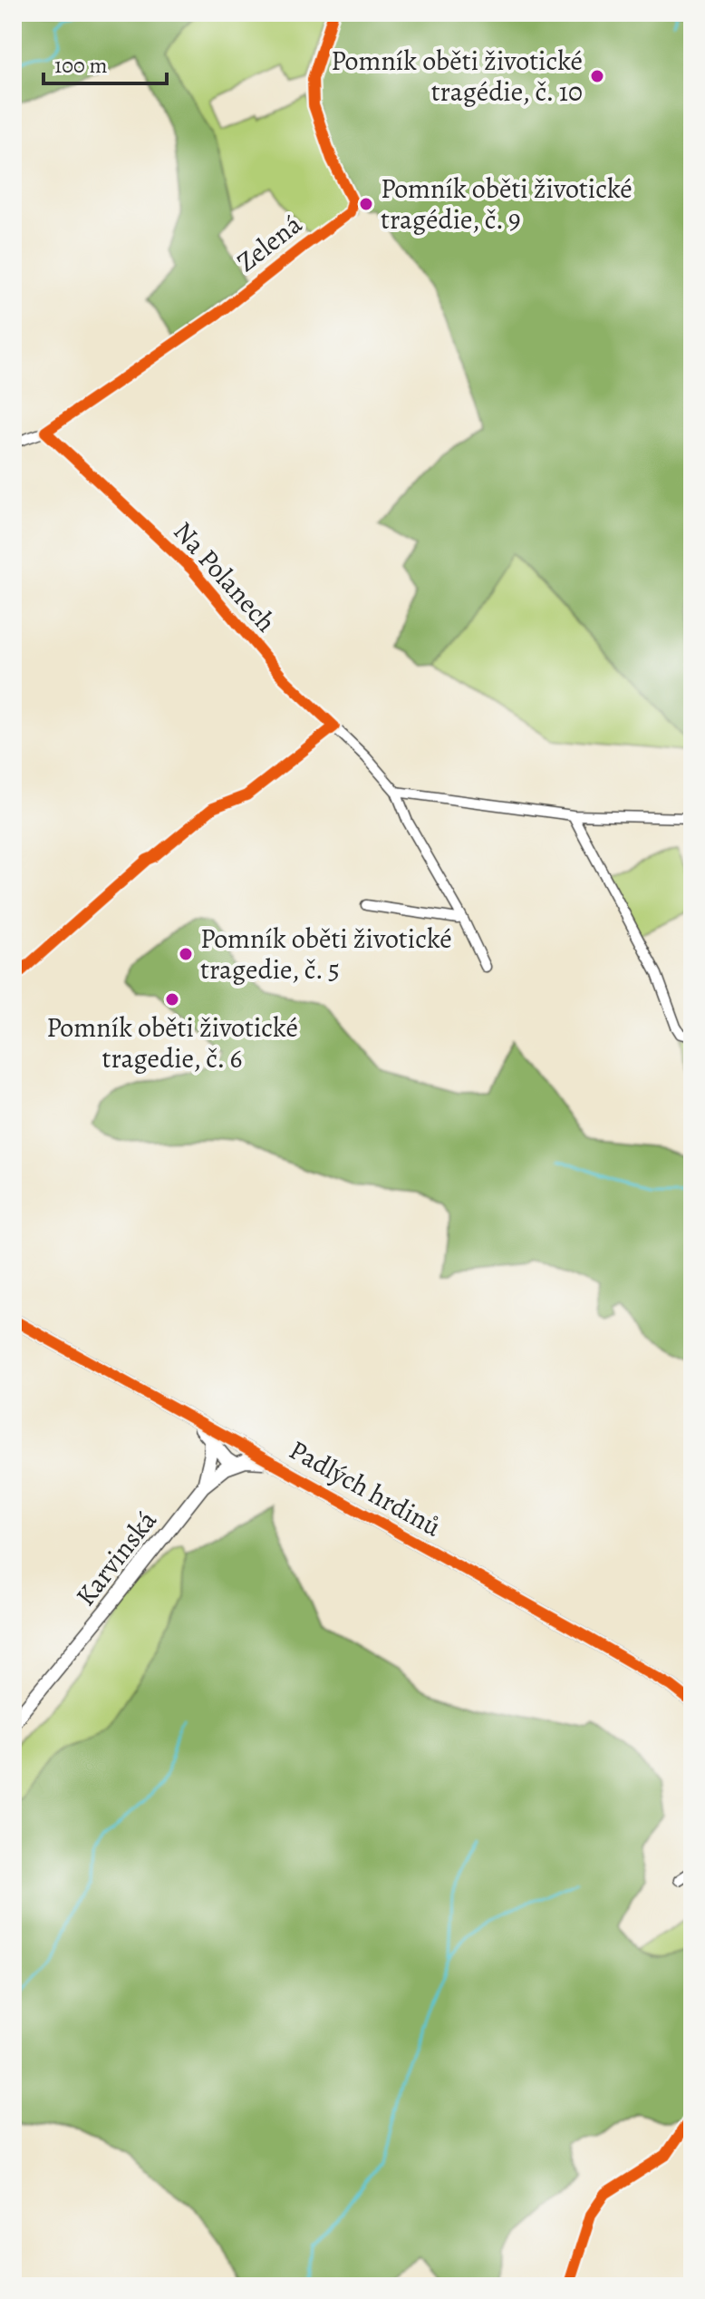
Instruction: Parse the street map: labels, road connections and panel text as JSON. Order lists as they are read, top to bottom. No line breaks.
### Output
{"streets":{"main road":["Padlých hrdinů","Karvinská"],"street":["Zelená","Na Polanech"]},"crossings":[["Zelená","Na Polanech"],["Padlých hrdinů","Karvinská"]],"places":["Pomník oběti životické tragédie, č. 10","Pomník oběti životické tragédie, č. 9","Pomník oběti životické tragedie, č. 5","Pomník oběti životické tragedie, č. 6"],"scale_bar":"100 m"}
